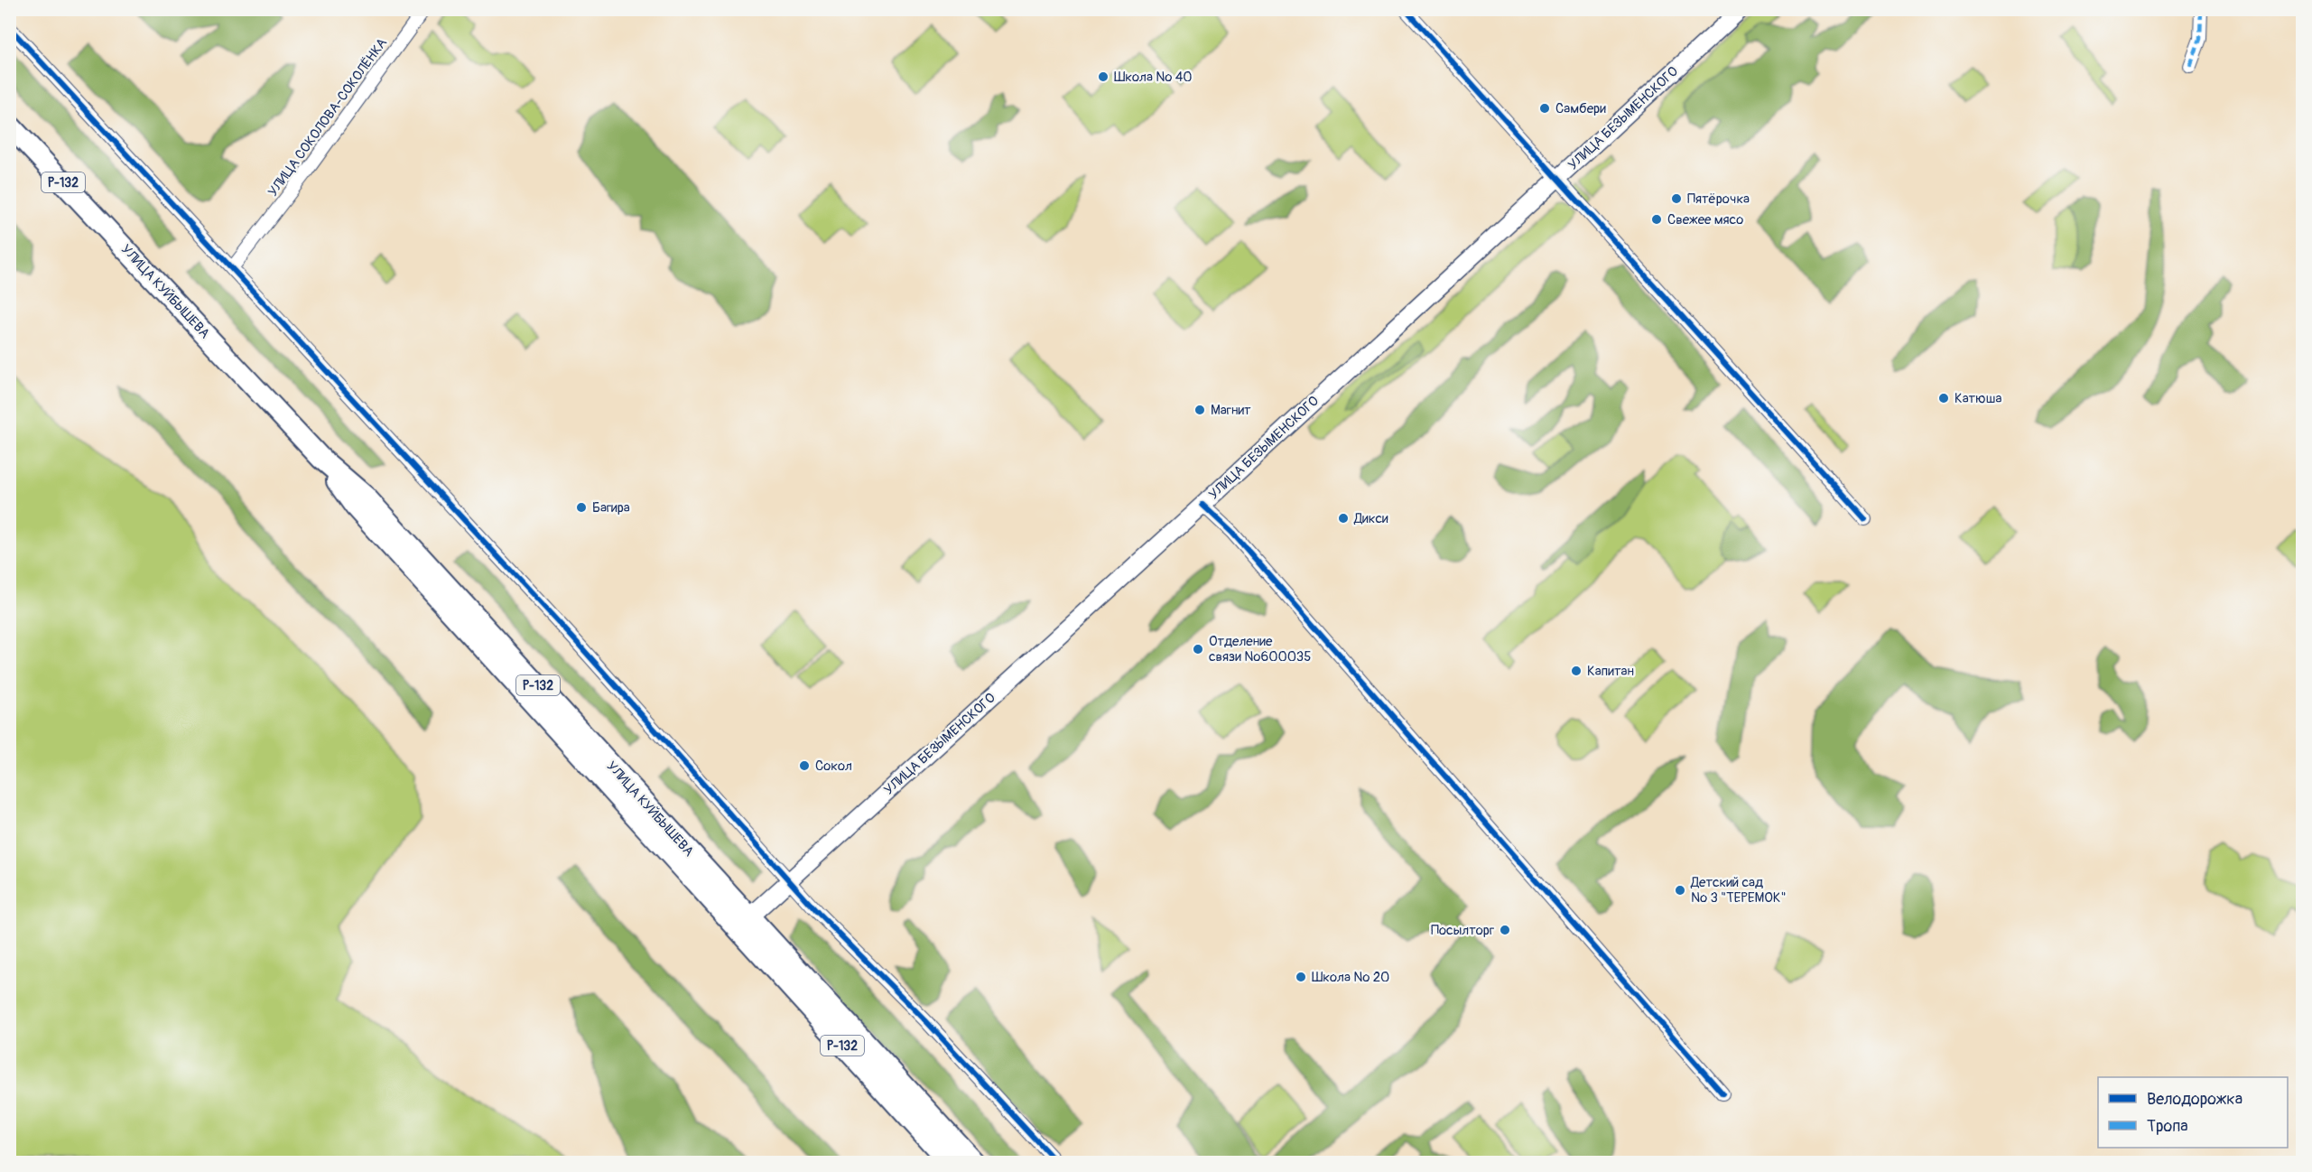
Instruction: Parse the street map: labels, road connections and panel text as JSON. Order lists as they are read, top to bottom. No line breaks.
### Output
{"streets":{"highway":["Р-132","УЛИЦА КУЙБЫШЕВА"],"main road":["УЛИЦА БЕЗЫМЕНСКОГО"],"street":["УЛИЦА СОКОЛОВА-СОКОЛЁНКА"]},"crossings":[["УЛИЦА БЕЗЫМЕНСКОГО","УЛИЦА КУЙБЫШЕВА"]],"places":["Школа № 40","Самбери","Пятёрочка","Свежее мясо","Катюша","Магнит","Багира","Дикси","Отделение связи №600035","Капитан","Сокол","Детский сад № 3 \"ТЕРЕМОК\"","Посылторг","Школа № 20"],"legend":["Велодорожка","Тропа"]}
